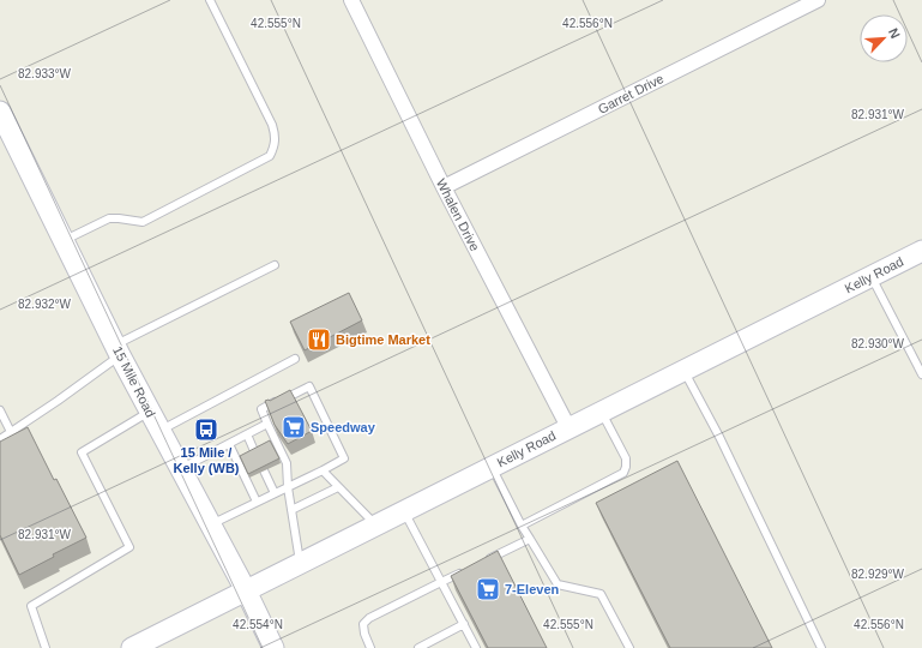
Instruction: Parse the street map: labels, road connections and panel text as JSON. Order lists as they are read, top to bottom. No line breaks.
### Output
{"streets":{"street":["Garret Drive","Whalen Drive","Kelly Road","15 Mile Road"]},"crossings":[["Garret Drive","Whalen Drive"],["Whalen Drive","Kelly Road"],["Kelly Road","15 Mile Road"]],"places":{"restaurant":["Bigtime Market"],"supermarket":["Speedway","7-Eleven"],"bus stop":["15 Mile / Kelly (WB)"]},"north":"top right","coordinates":["42.555°N","42.556°N","82.933°W","82.931°W","82.932°W","82.930°W","82.929°W","42.554°N"]}
